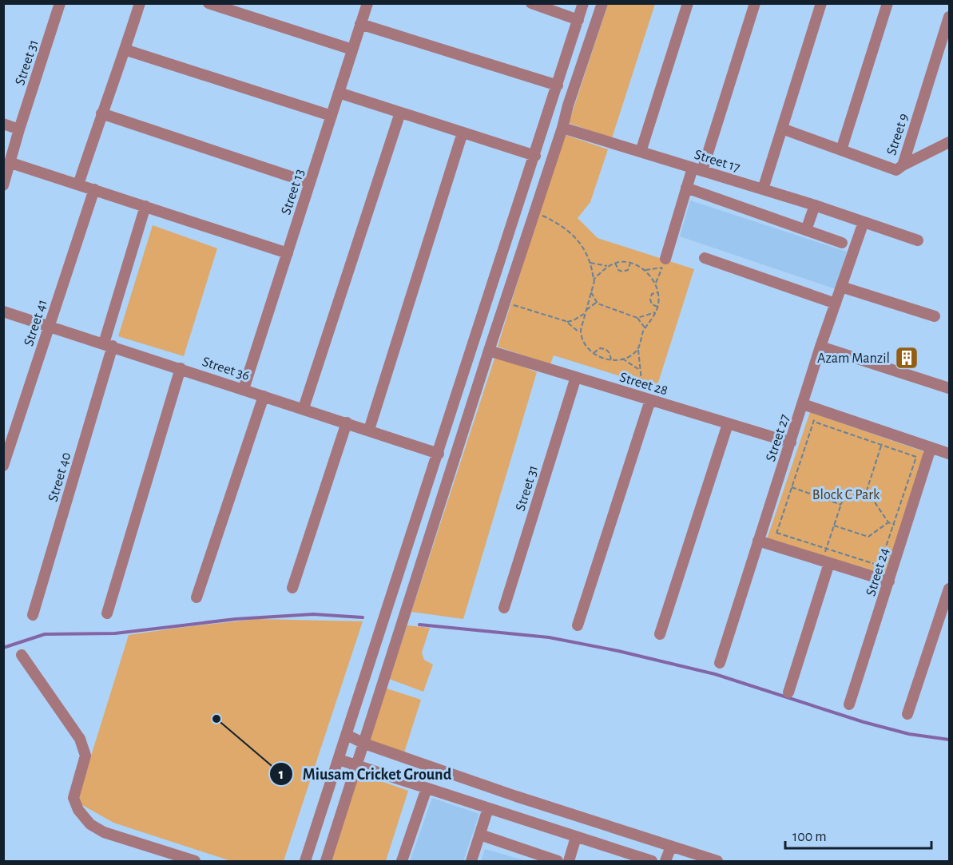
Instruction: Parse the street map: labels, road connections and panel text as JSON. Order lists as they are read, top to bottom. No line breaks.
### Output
{"streets":{"street":["Street 31","Street 9","Street 17","Street 13","Street 41","Street 36","Street 28","Street 27","Street 40","Street 24"]},"crossings":[["Street 31","Street 28"],["Street 17","Street 27"],["Street 13","Street 36"],["Street 41","Street 36"],["Street 36","Street 40"],["Street 28","Street 27"]],"parks":["Block C Park"],"places":{"building":["Azam Manzil"],"other":["Miusam Cricket Ground"]},"scale_bar":"100 m"}
